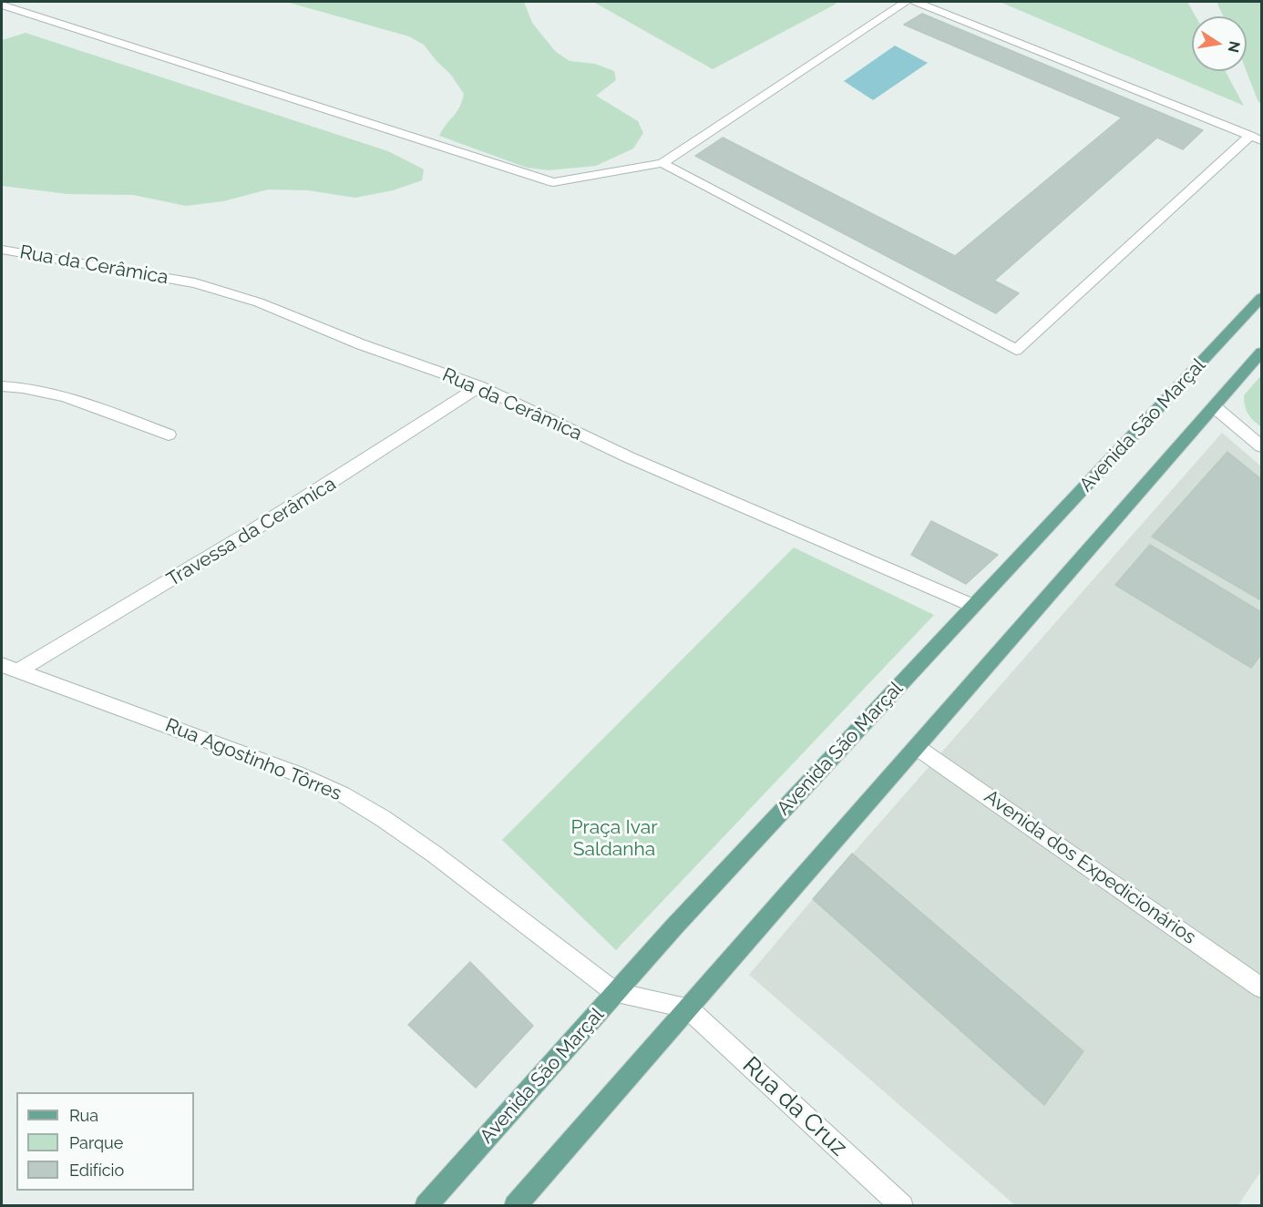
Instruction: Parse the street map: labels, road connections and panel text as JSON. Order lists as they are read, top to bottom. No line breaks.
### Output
{"streets":{"main road":["Avenida São Marçal"],"street":["Rua da Cerâmica","Travessa da Cerâmica","Rua Agostinho Tôrres","Avenida dos Expedicionários","Rua da Cruz"]},"crossings":[["Rua da Cerâmica","Avenida São Marçal"],["Rua da Cerâmica","Travessa da Cerâmica"],["Avenida São Marçal","Rua Agostinho Tôrres"],["Avenida São Marçal","Avenida dos Expedicionários"],["Avenida São Marçal","Rua da Cruz"],["Travessa da Cerâmica","Rua Agostinho Tôrres"]],"parks":["Praça Ivar Saldanha"],"legend":["Rua","Parque","Edifício"],"north":"right"}
